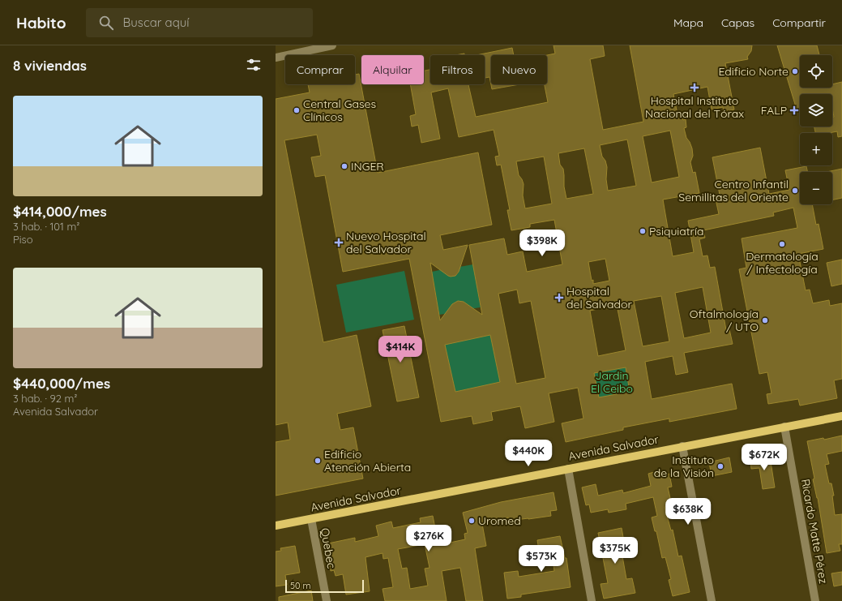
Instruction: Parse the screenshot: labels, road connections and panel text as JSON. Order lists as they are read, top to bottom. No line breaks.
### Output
{"streets":{"main road":["Avenida Salvador"],"street":["Ricardo Matte Pérez","Quebec"]},"crossings":[["Avenida Salvador","Ricardo Matte Pérez"],["Avenida Salvador","Quebec"]],"parks":["Jardin El Ceibo"],"places":{"other":["Edificio Norte","Central Gases Clínicos","INGER","Centro Infantil Semillitas del Oriente","Psiquiatría","Dermatología / Infectología","Oftalmología / UTO","Edificio Atención Abierta","Instituto de la Visión","Uromed"],"health":["Hospital Instituto Nacional del Tórax","FALP","Nuevo Hospital del Salvador","Hospital del Salvador"]},"scale_bar":"50 m","page":{"header":"Habito","search":"Buscar aquí","nav":["Mapa","Capas","Compartir"],"heading":"8 viviendas","map_buttons":["+","−"],"chip":["Comprar","Alquilar","Filtros","Nuevo"],"list":[{"name":"$414,000/mes","note":"3 hab. · 101 m² · Piso"},{"name":"$440,000/mes","note":"3 hab. · 92 m² · Avenida Salvador"}],"price":["$398K","$414K","$440K","$672K","$638K","$276K","$375K","$573K"],"scale":"50 m"}}
